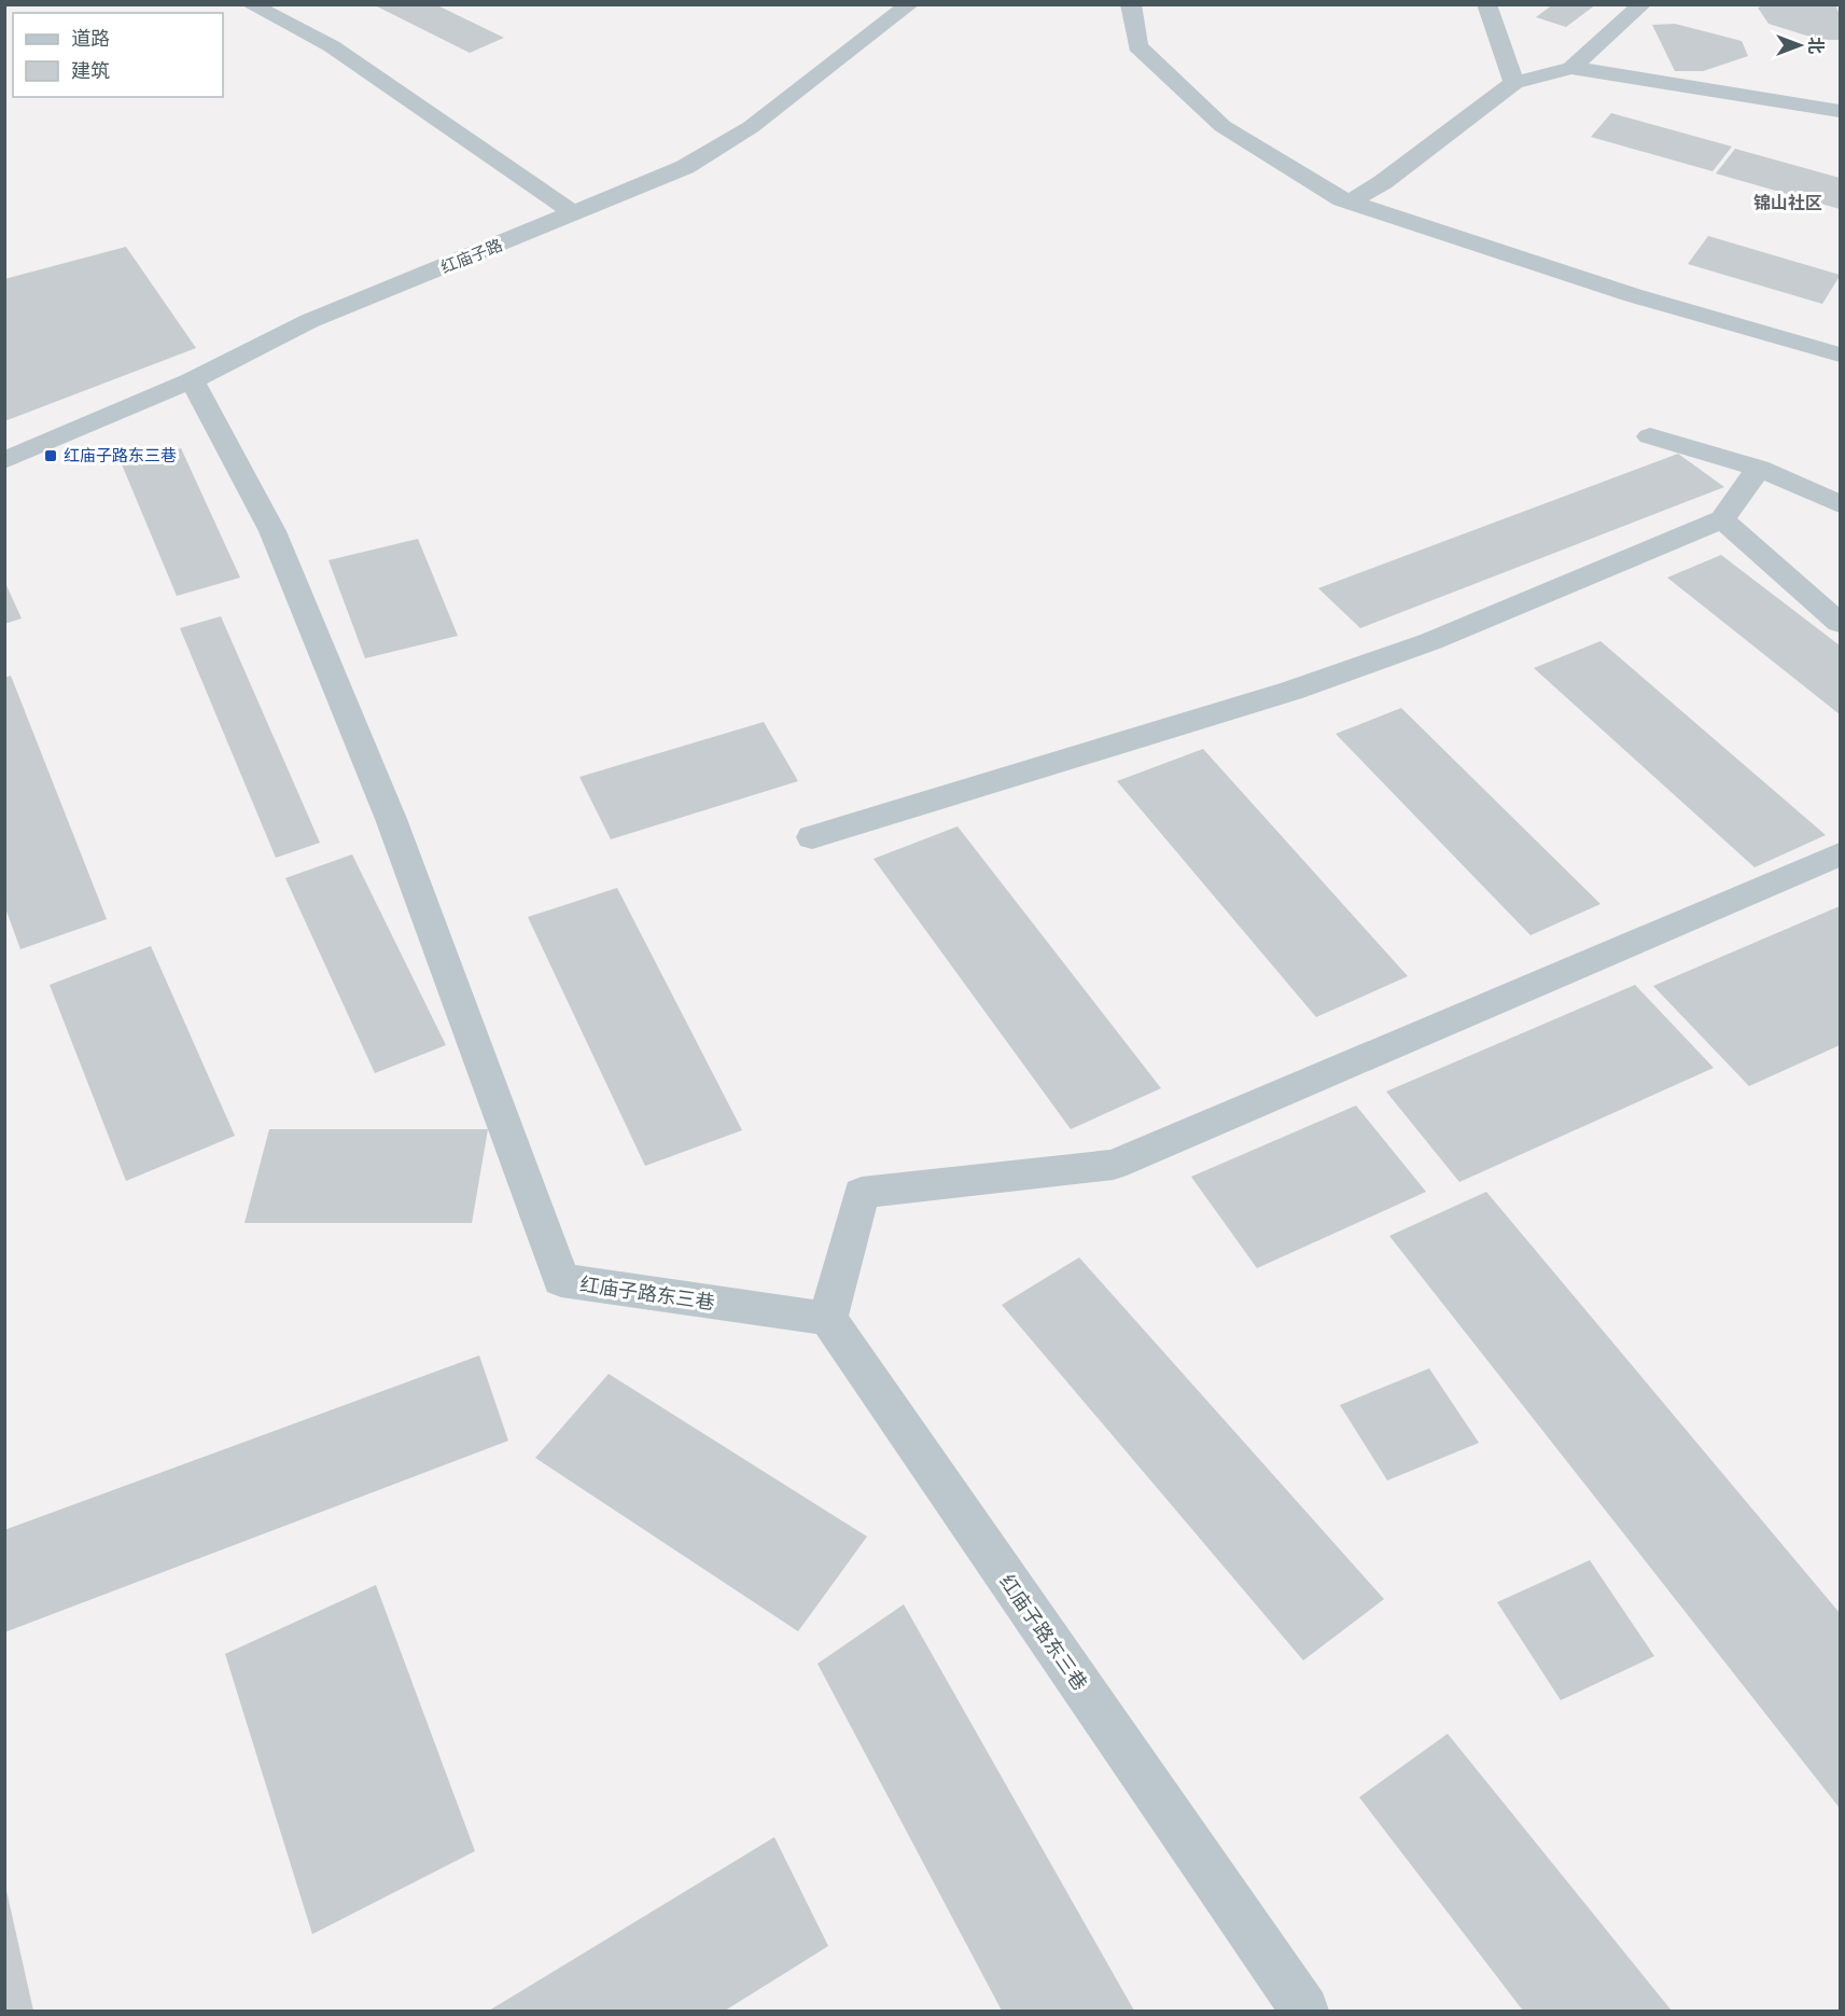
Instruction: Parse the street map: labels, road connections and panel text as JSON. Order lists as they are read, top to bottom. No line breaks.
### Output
{"streets":{"street":["红庙子路","红庙子路东三巷"]},"crossings":[["红庙子路","红庙子路东三巷"]],"districts":["锦山社区"],"places":{"transit":["红庙子路东三巷"]},"legend":["道路","建筑"],"north":"right"}
